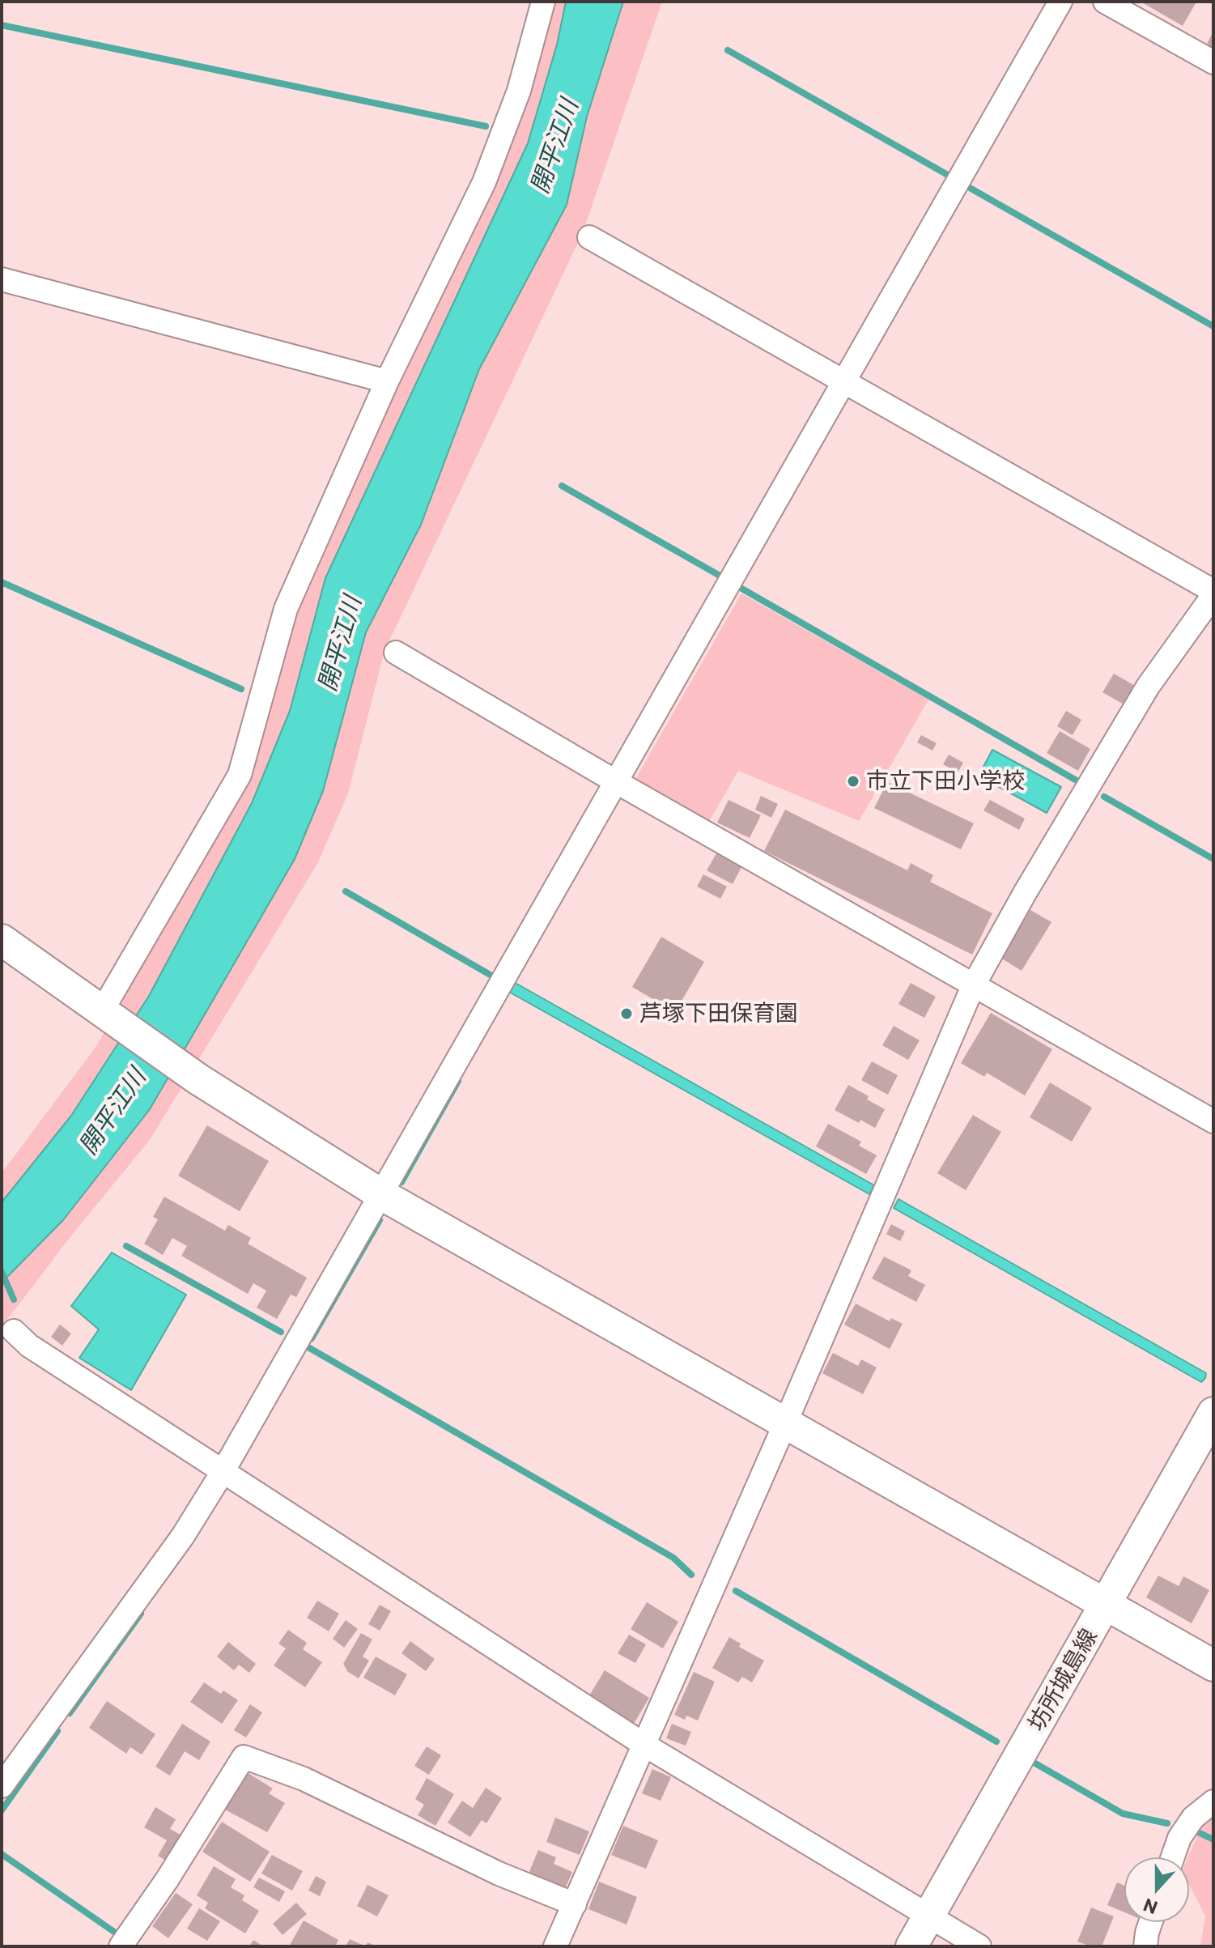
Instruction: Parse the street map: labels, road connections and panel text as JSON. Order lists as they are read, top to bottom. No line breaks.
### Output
{"streets":{"street":["坊所城島線"]},"water":["開平江川"],"places":["市立下田小学校","芦塚下田保育園"],"north":"bottom"}
